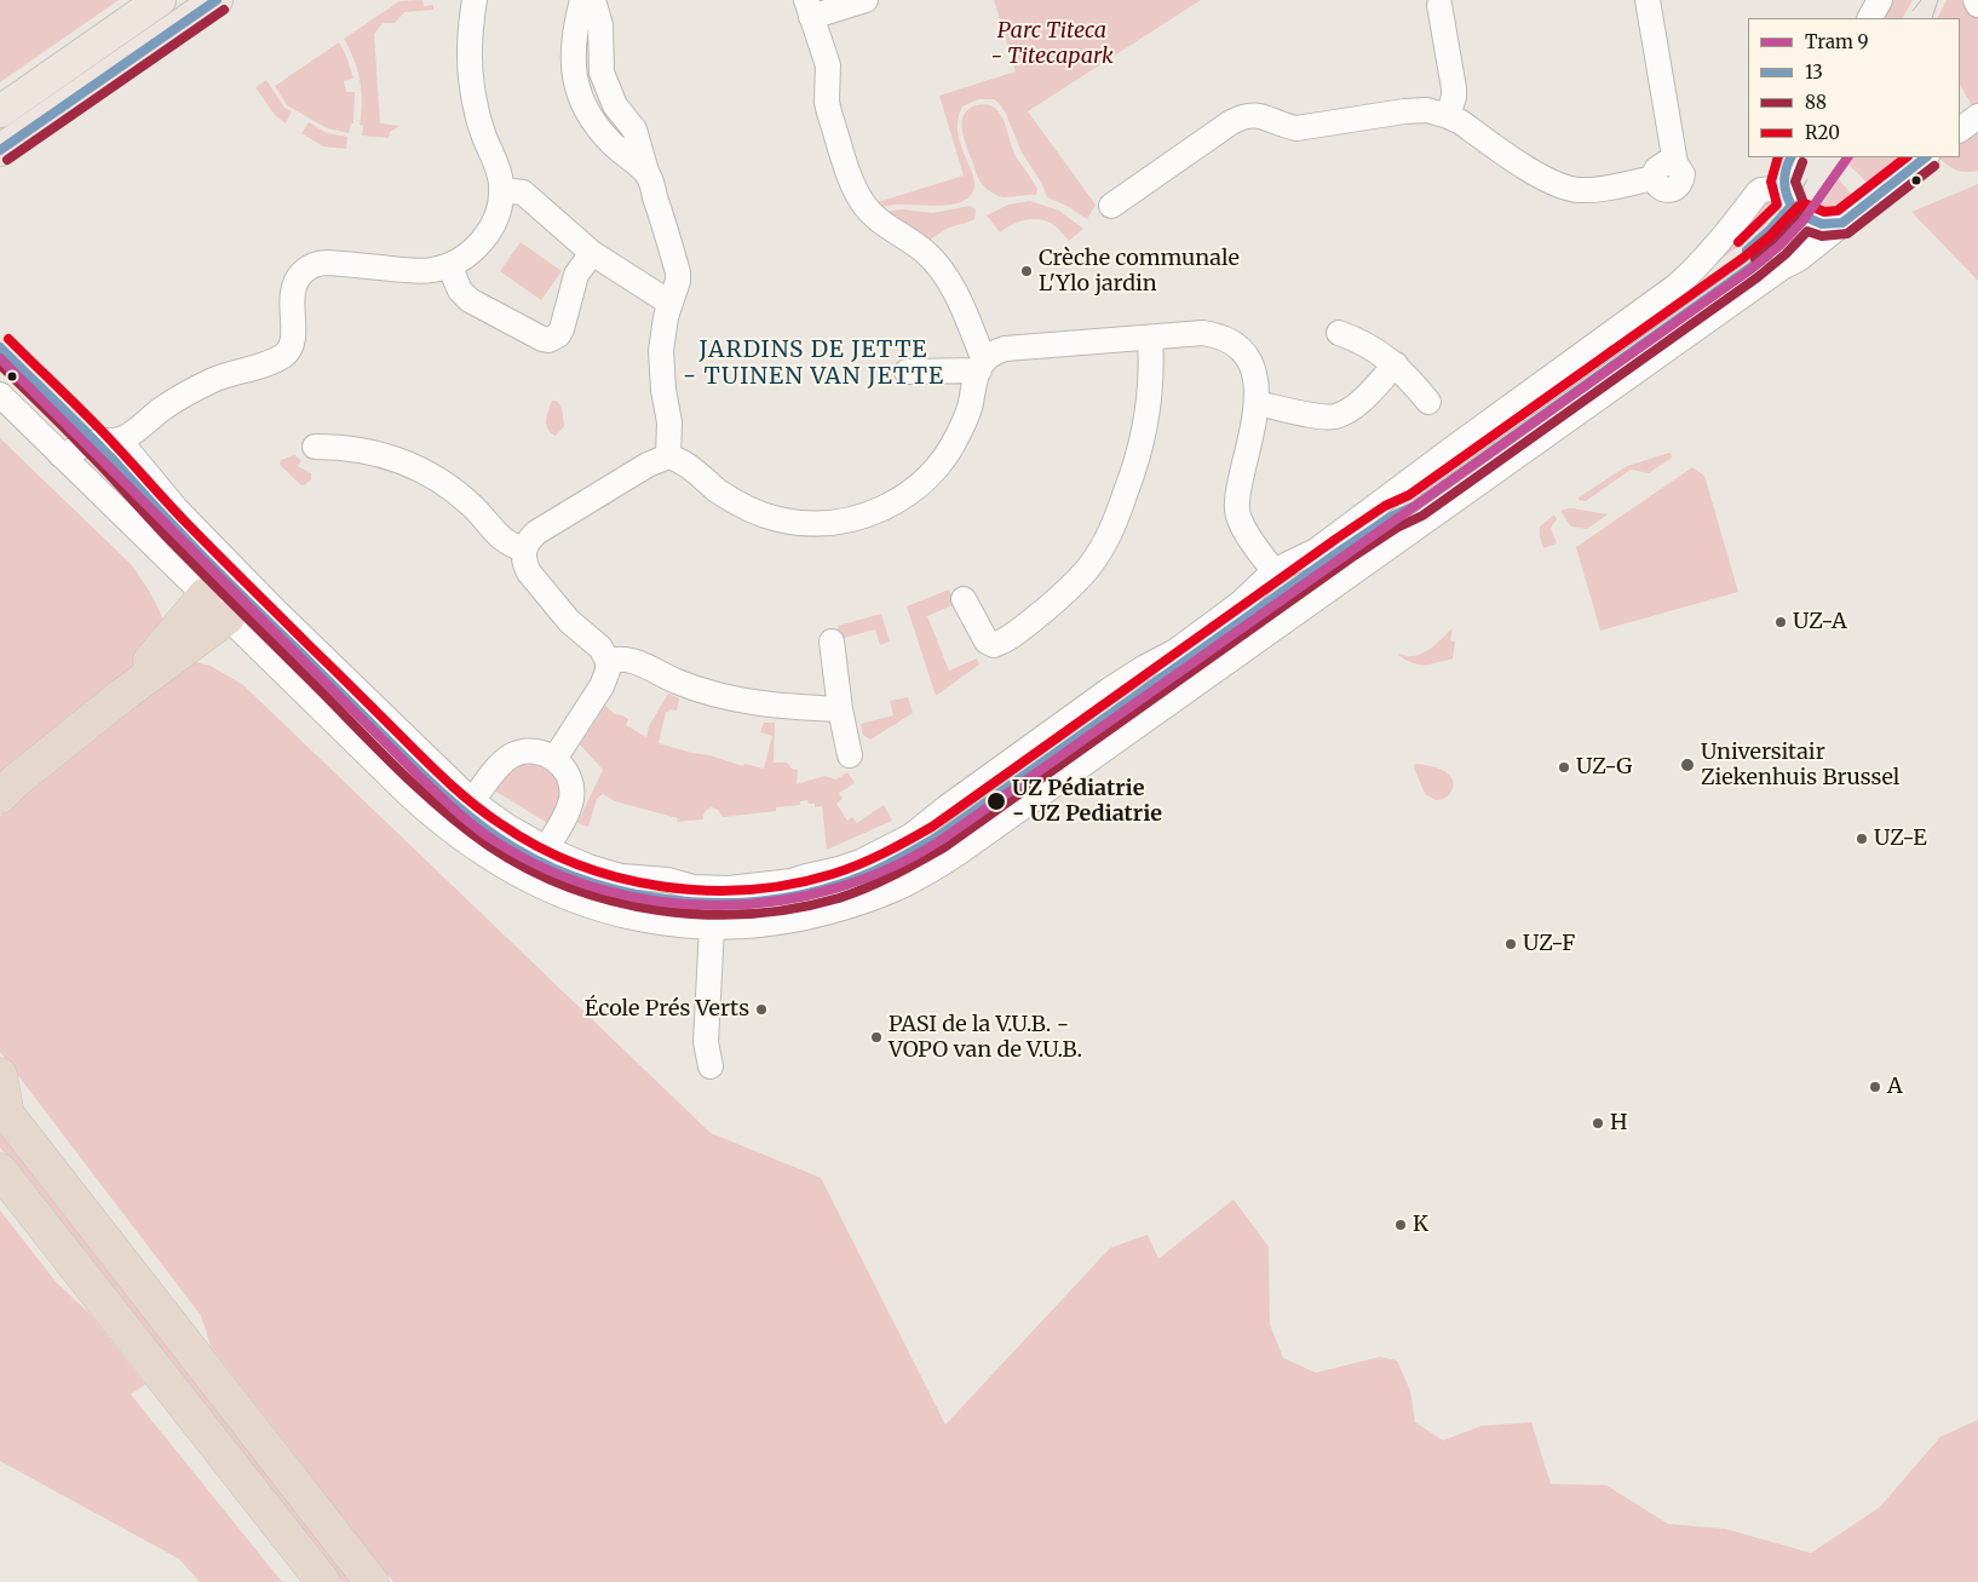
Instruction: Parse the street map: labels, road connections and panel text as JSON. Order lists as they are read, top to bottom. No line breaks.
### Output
{"districts":["JARDINS DE JETTE - TUINEN VAN JETTE"],"parks":["Parc Titeca - Titecapark"],"places":["Crèche communale L'Ylo jardin","UZ-A","Universitair Ziekenhuis Brussel","UZ-G","UZ Pédiatrie - UZ Pediatrie","UZ-E","UZ-F","École Prés Verts","PASI de la V.U.B. - VOPO van de V.U.B.","A","H","K"],"lines":["transit line 13","transit line 88","tram line 9","transit line R20"],"legend":["Tram 9","13","88","R20"]}
